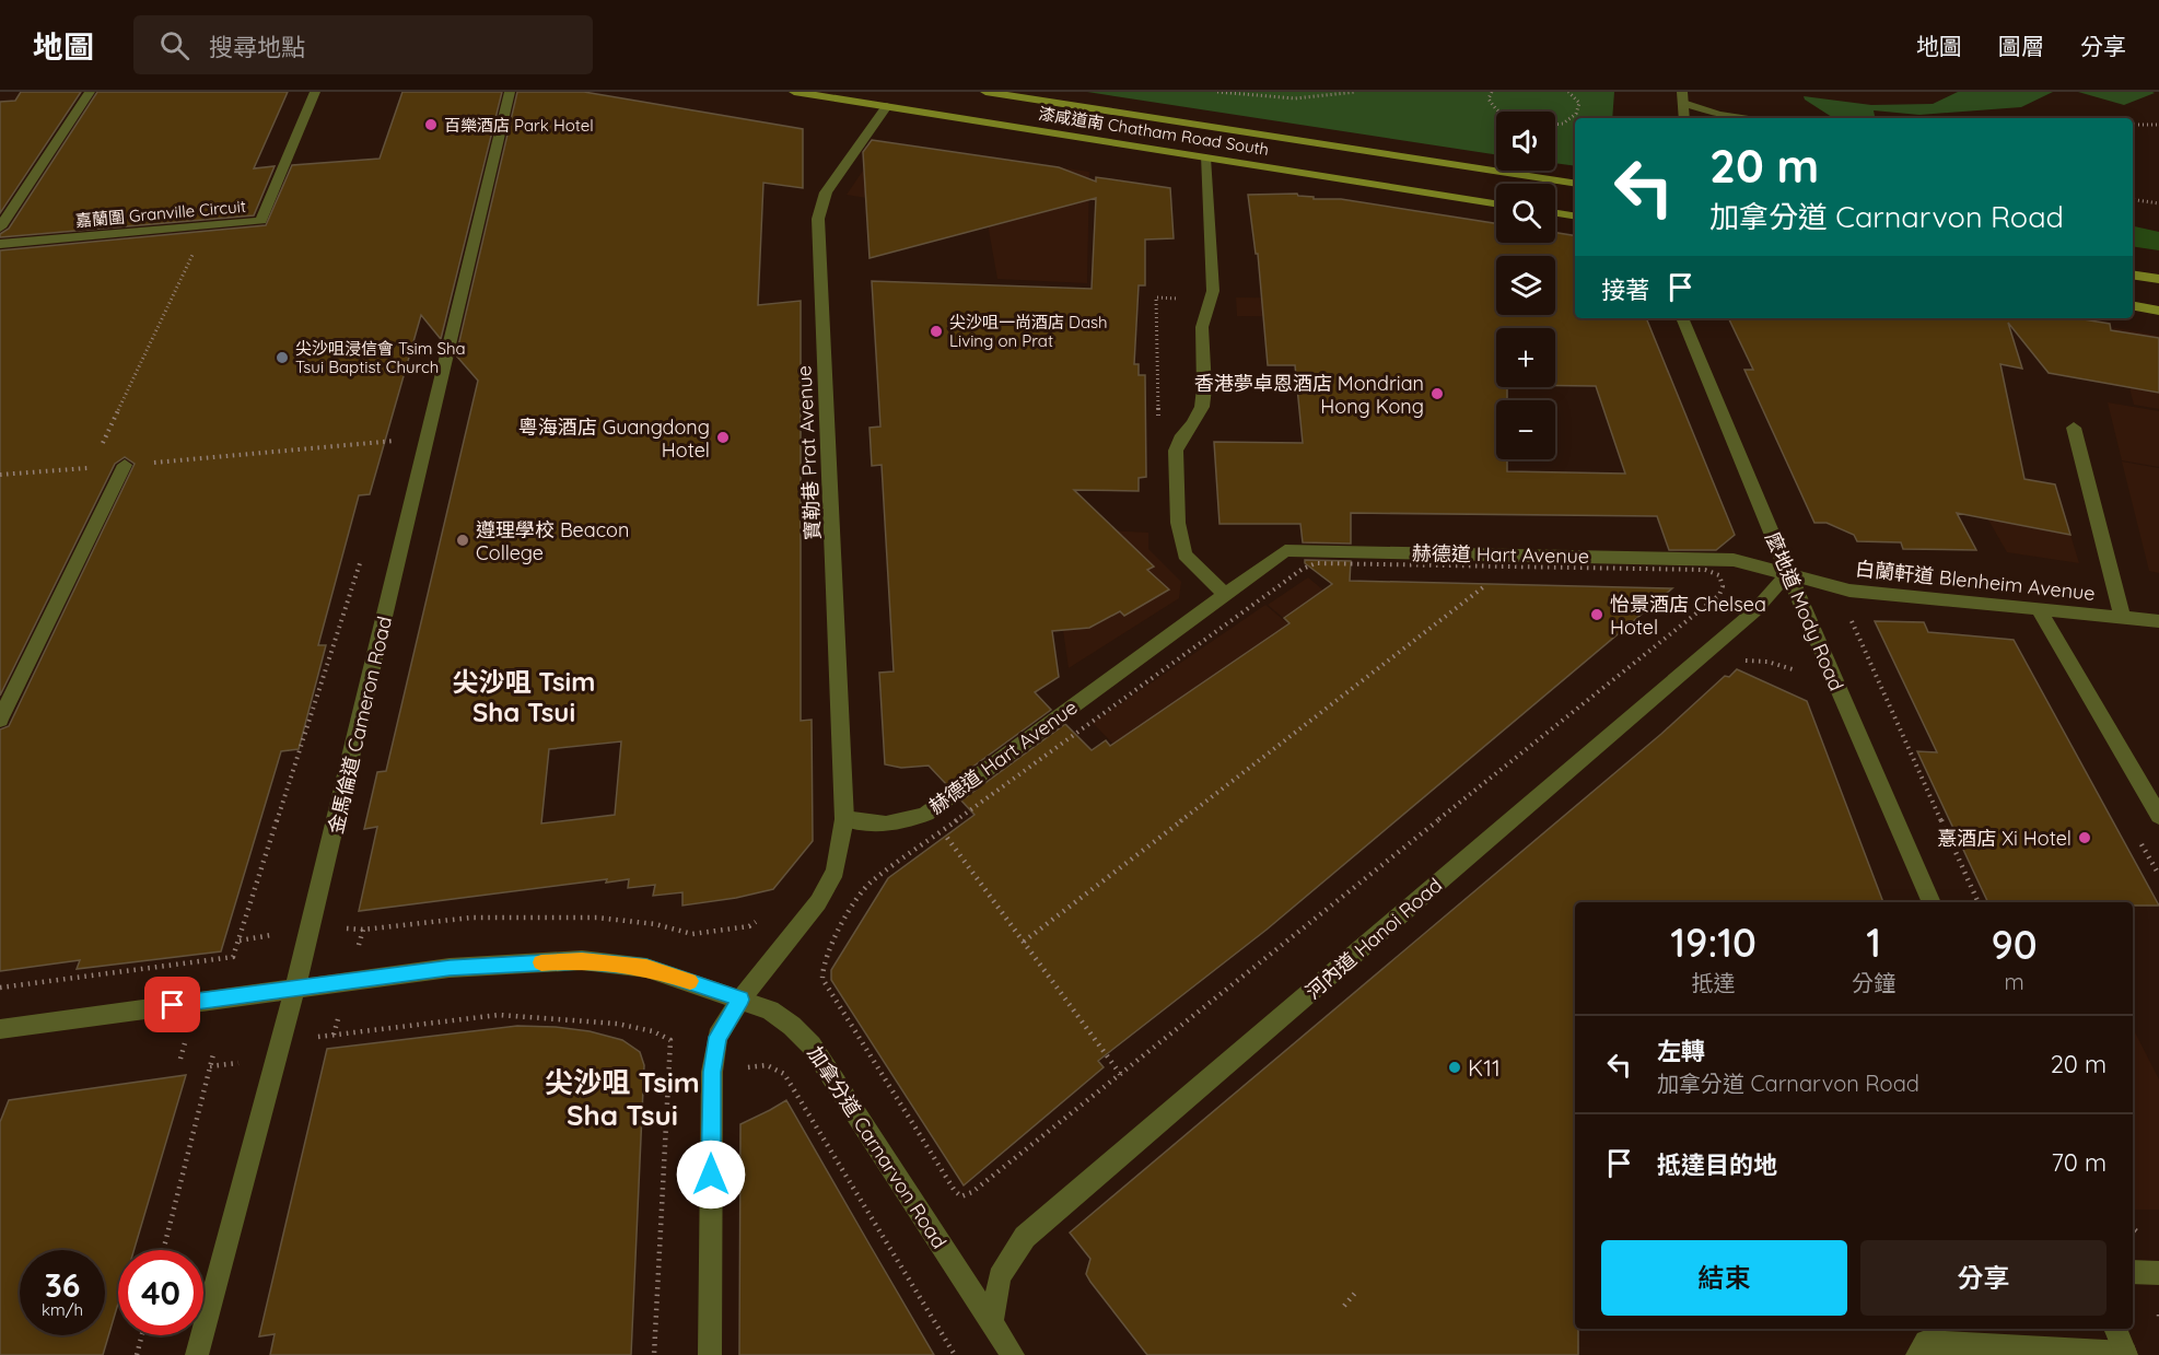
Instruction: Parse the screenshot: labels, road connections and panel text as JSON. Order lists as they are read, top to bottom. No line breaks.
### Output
{"streets":{"main road":["漆咸道南 Chatham Road South"],"street":["嘉蘭圍 Granville Circuit","寶勒巷 Prat Avenue","赫德道 Hart Avenue","白蘭軒道 Blenheim Avenue","麼地道 Mody Road","金馬倫道 Cameron Road","河內道 Hanoi Road","加拿分道 Carnarvon Road"]},"crossings":[["漆咸道南 Chatham Road South","寶勒巷 Prat Avenue"],["寶勒巷 Prat Avenue","赫德道 Hart Avenue"],["赫德道 Hart Avenue","白蘭軒道 Blenheim Avenue"],["赫德道 Hart Avenue","麼地道 Mody Road"],["赫德道 Hart Avenue","河內道 Hanoi Road"],["白蘭軒道 Blenheim Avenue","麼地道 Mody Road"],["白蘭軒道 Blenheim Avenue","河內道 Hanoi Road"],["麼地道 Mody Road","河內道 Hanoi Road"],["金馬倫道 Cameron Road","加拿分道 Carnarvon Road"],["河內道 Hanoi Road","加拿分道 Carnarvon Road"]],"districts":["尖沙咀 Tsim Sha Tsui","尖沙咀 Tsim Sha Tsui"],"places":["百樂酒店 Park Hotel","尖沙咀一尚酒店 Dash Living on Prat","尖沙咀浸信會 Tsim Sha Tsui Baptist Church","香港夢卓恩酒店 Mondrian Hong Kong","粵海酒店 Guangdong Hotel","遵理學校 Beacon College","怡景酒店 Chelsea Hotel","憙酒店 Xi Hotel","K11"],"page":{"header":"地圖","search":"搜尋地點","nav":["地圖","圖層","分享"],"map_buttons":["+","−"],"turn":["20 m","加拿分道 Carnarvon Road"],"then":"接著","eta":["19:10","抵達","1","分鐘","90","m"],"list":[{"name":"左轉","note":"加拿分道 Carnarvon Road","value":"20 m"},{"name":"抵達目的地","value":"70 m"}],"buttons":["結束","分享"],"speed":"36 km/h","limit":"40"}}
